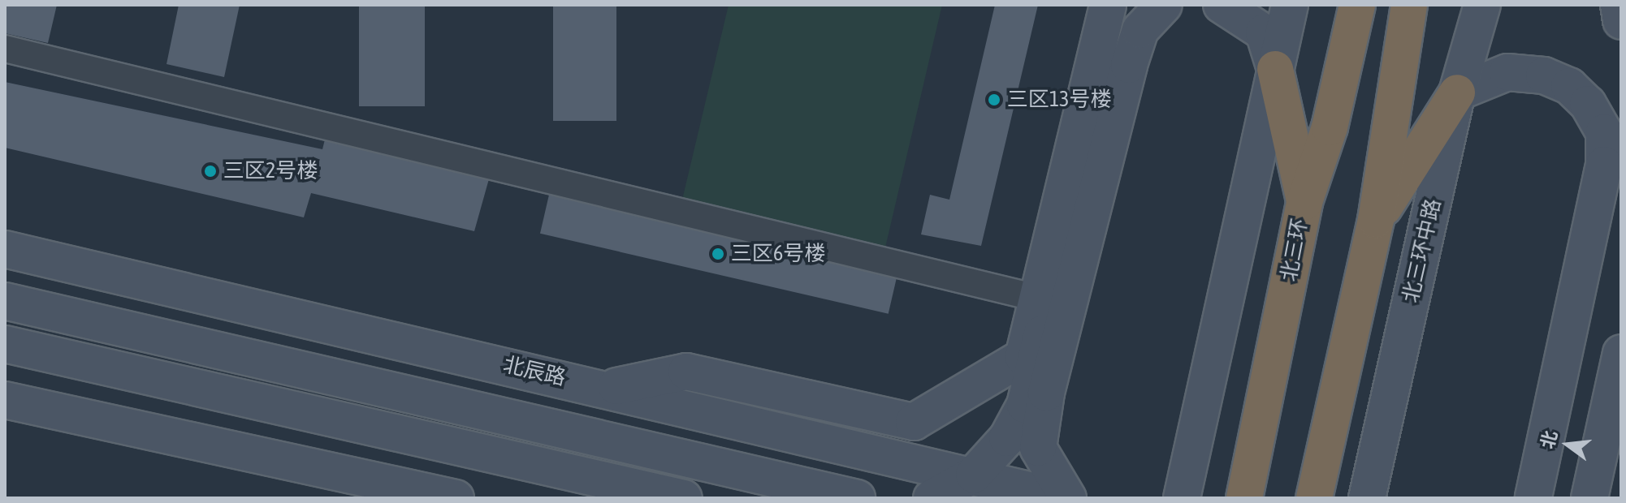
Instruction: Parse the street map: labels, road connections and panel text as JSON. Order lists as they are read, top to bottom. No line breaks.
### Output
{"streets":{"highway":["北三环"],"main road":["北三环中路","北辰路"]},"places":["三区13号楼","三区2号楼","三区6号楼"],"north":"left"}
